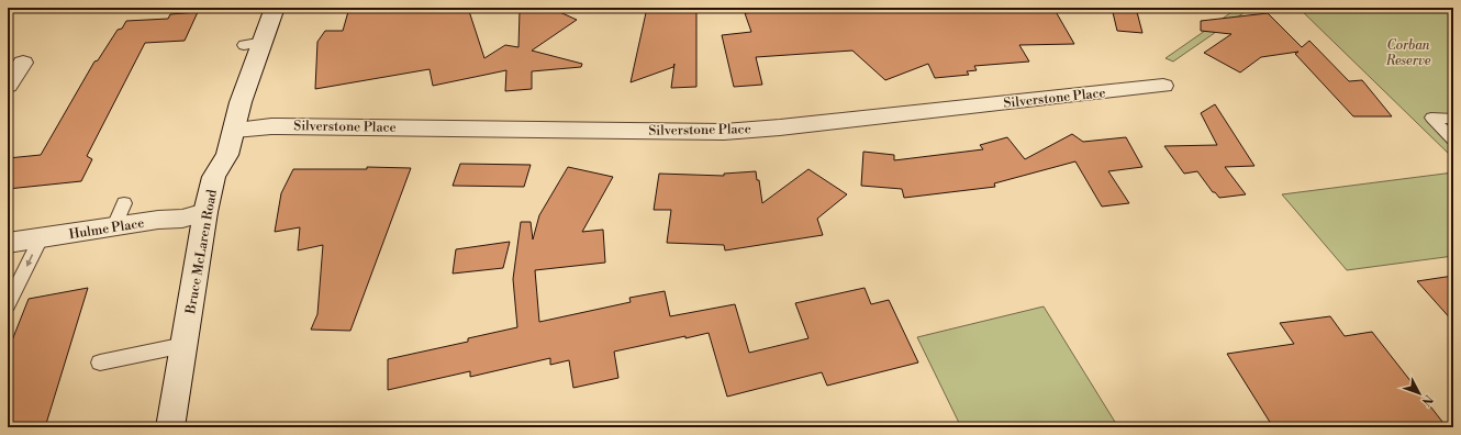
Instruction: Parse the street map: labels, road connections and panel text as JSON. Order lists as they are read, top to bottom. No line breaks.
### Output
{"streets":{"street":["Silverstone Place","Hulme Place","Bruce McLaren Road"]},"crossings":[["Silverstone Place","Bruce McLaren Road"],["Hulme Place","Bruce McLaren Road"]],"parks":["Corban Reserve"],"north":"bottom right"}
